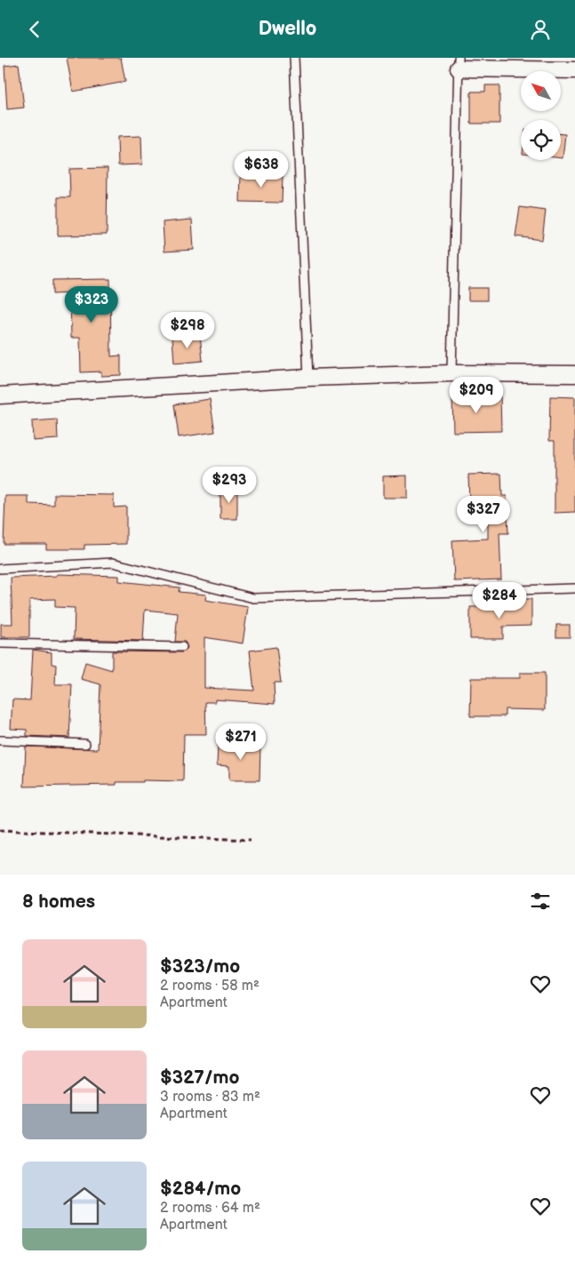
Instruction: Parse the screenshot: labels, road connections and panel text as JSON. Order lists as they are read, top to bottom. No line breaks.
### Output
{"north":"top left","page":{"header":"Dwello","price":["$638","$323","$298","$209","$293","$327","$284","$271"],"heading":"8 homes","list":[{"name":"$323/mo","note":"2 rooms · 58 m² · Apartment"},{"name":"$327/mo","note":"3 rooms · 83 m² · Apartment"},{"name":"$284/mo","note":"2 rooms · 64 m² · Apartment"}]}}
